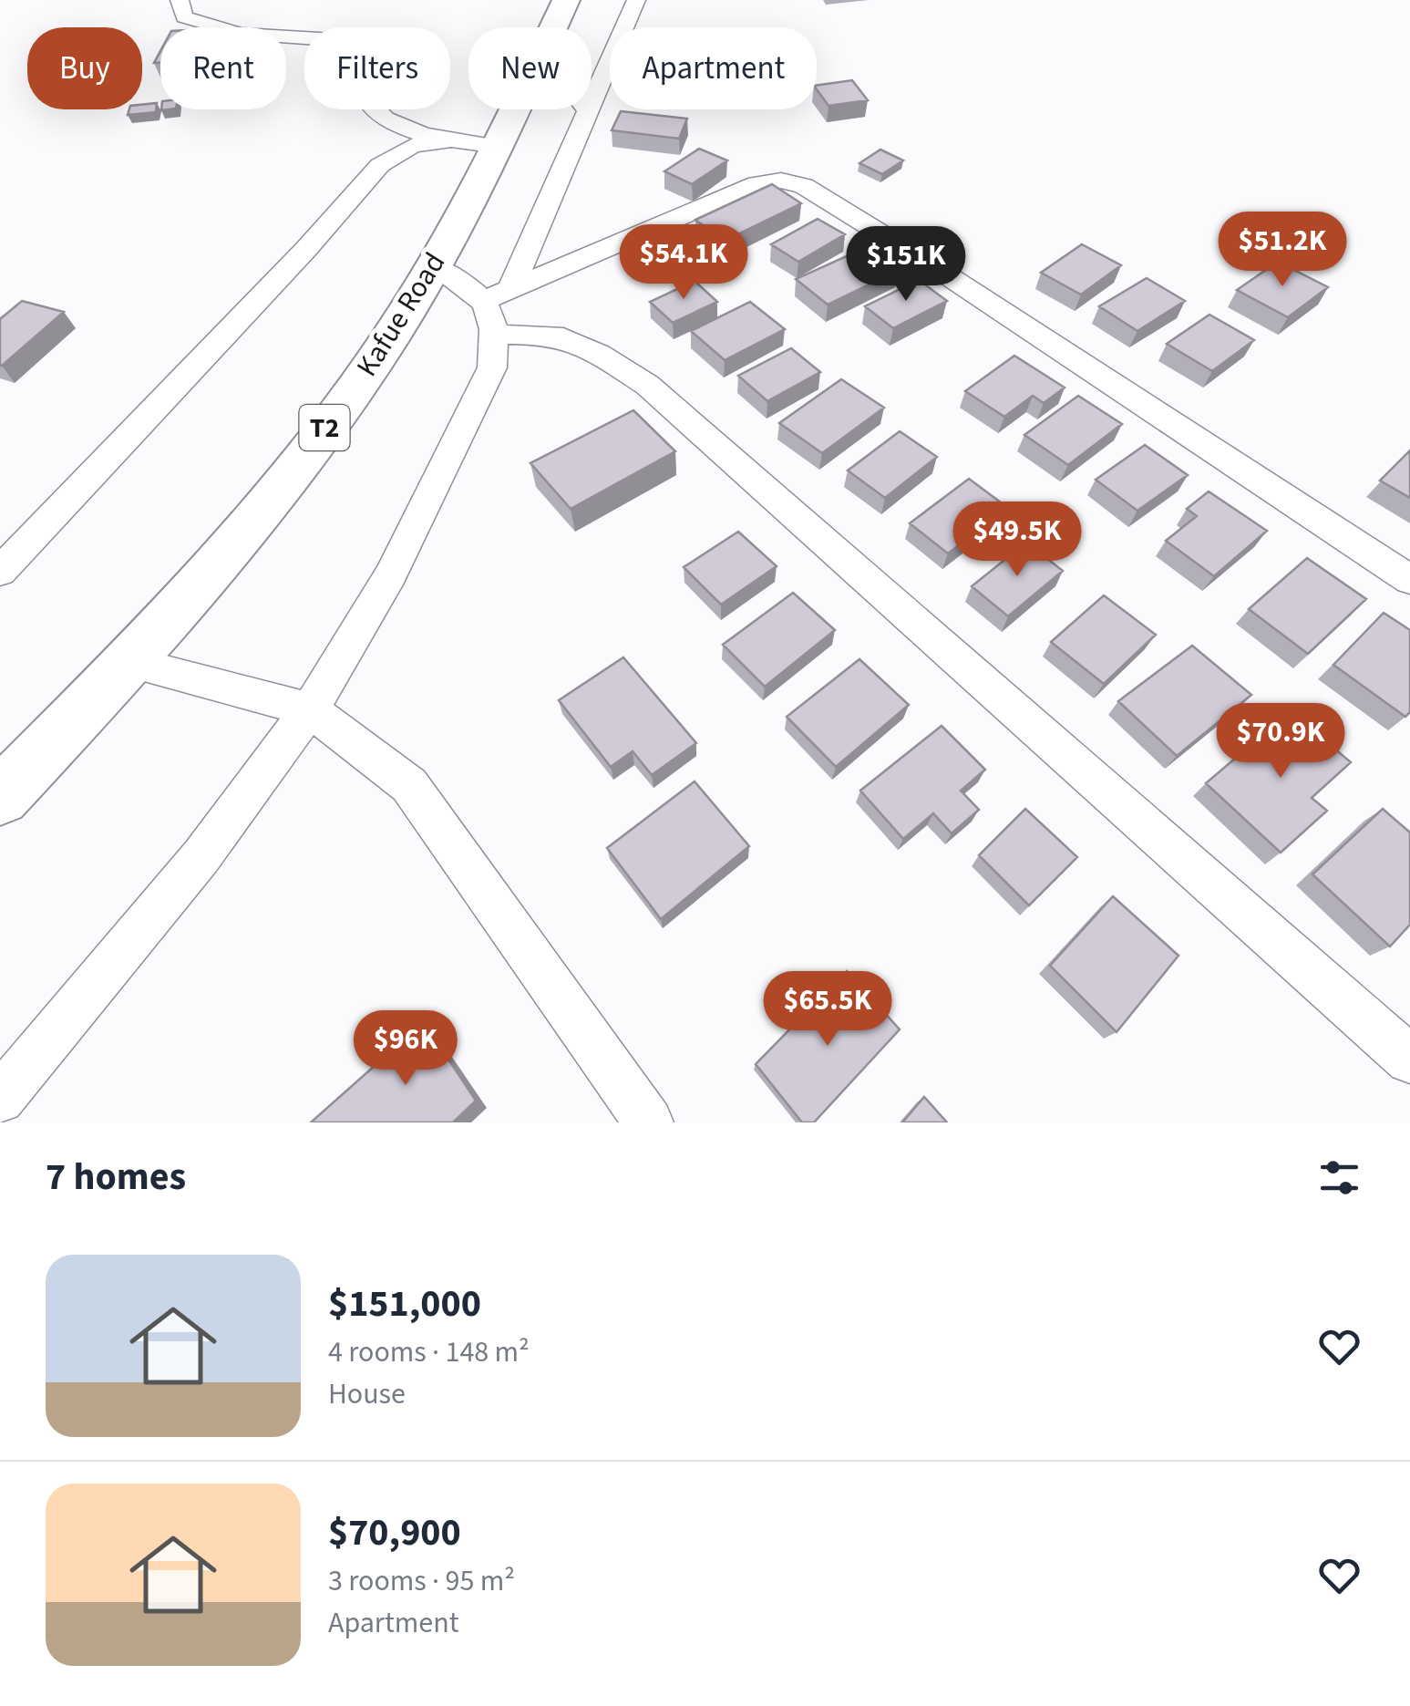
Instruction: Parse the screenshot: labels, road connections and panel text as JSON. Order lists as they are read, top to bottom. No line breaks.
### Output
{"streets":{"highway":["Kafue Road","T2"]},"page":{"chip":["Buy","Rent","Filters","New","Apartment"],"price":["$51.2K","$54.1K","$151K","$49.5K","$70.9K","$65.5K","$96K"],"heading":"7 homes","list":[{"name":"$151,000","note":"4 rooms · 148 m² · House"},{"name":"$70,900","note":"3 rooms · 95 m² · Apartment"}]}}
